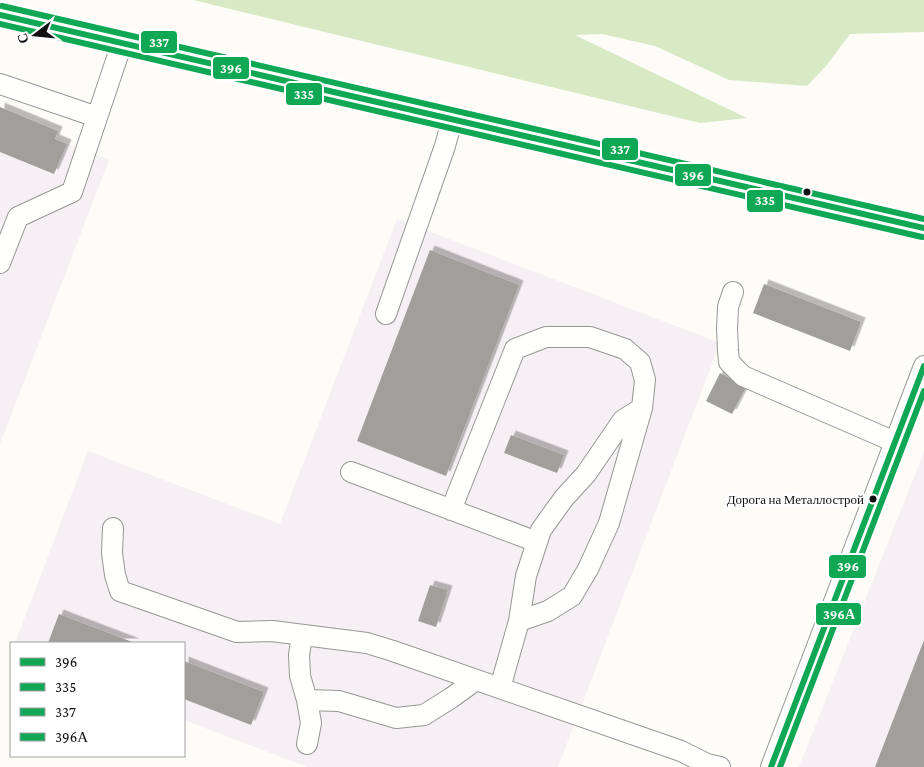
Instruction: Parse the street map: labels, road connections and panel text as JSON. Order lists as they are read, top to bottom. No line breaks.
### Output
{"places":["Дорога на Металлострой"],"lines":["transit line 337","transit line 396","transit line 335","transit line 396А"],"legend":["396","335","337","396А"],"north":"left"}
